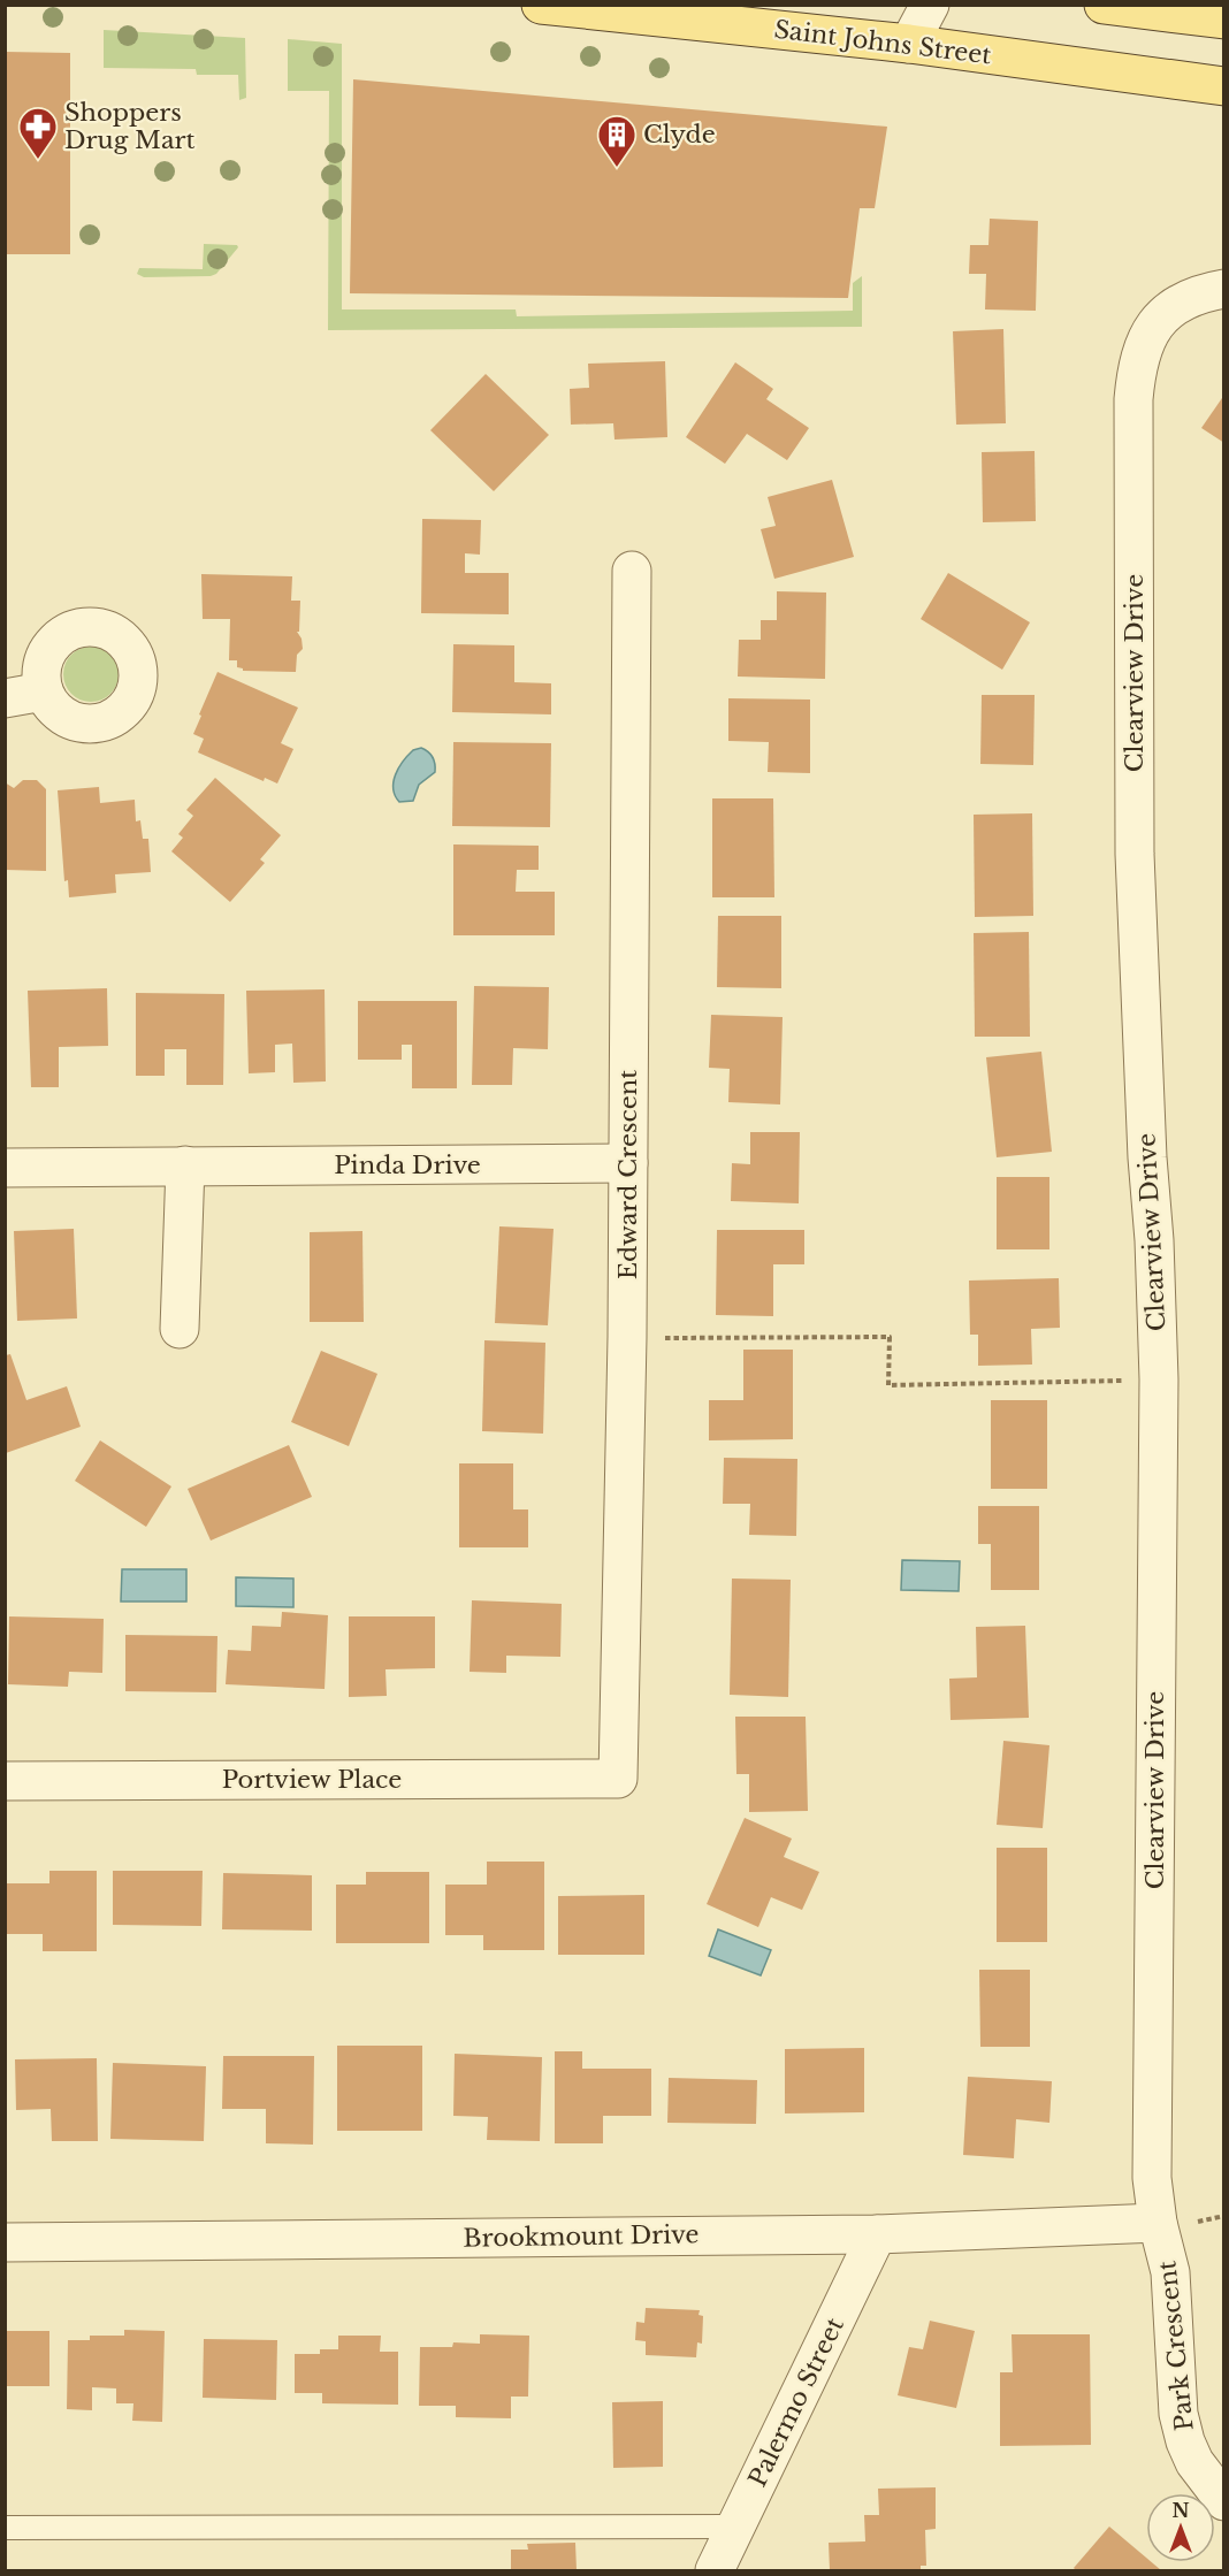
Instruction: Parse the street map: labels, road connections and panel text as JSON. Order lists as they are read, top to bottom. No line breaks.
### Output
{"streets":{"main road":["Saint Johns Street"],"street":["Clearview Drive","Pinda Drive","Edward Crescent","Portview Place","Brookmount Drive","Park Crescent","Palermo Street"]},"crossings":[["Clearview Drive","Brookmount Drive"],["Clearview Drive","Park Crescent"],["Pinda Drive","Edward Crescent"],["Edward Crescent","Portview Place"],["Brookmount Drive","Park Crescent"],["Brookmount Drive","Palermo Street"]],"places":{"pharmacy":["Shoppers Drug Mart"],"building":["Clyde"]},"north":"top"}
